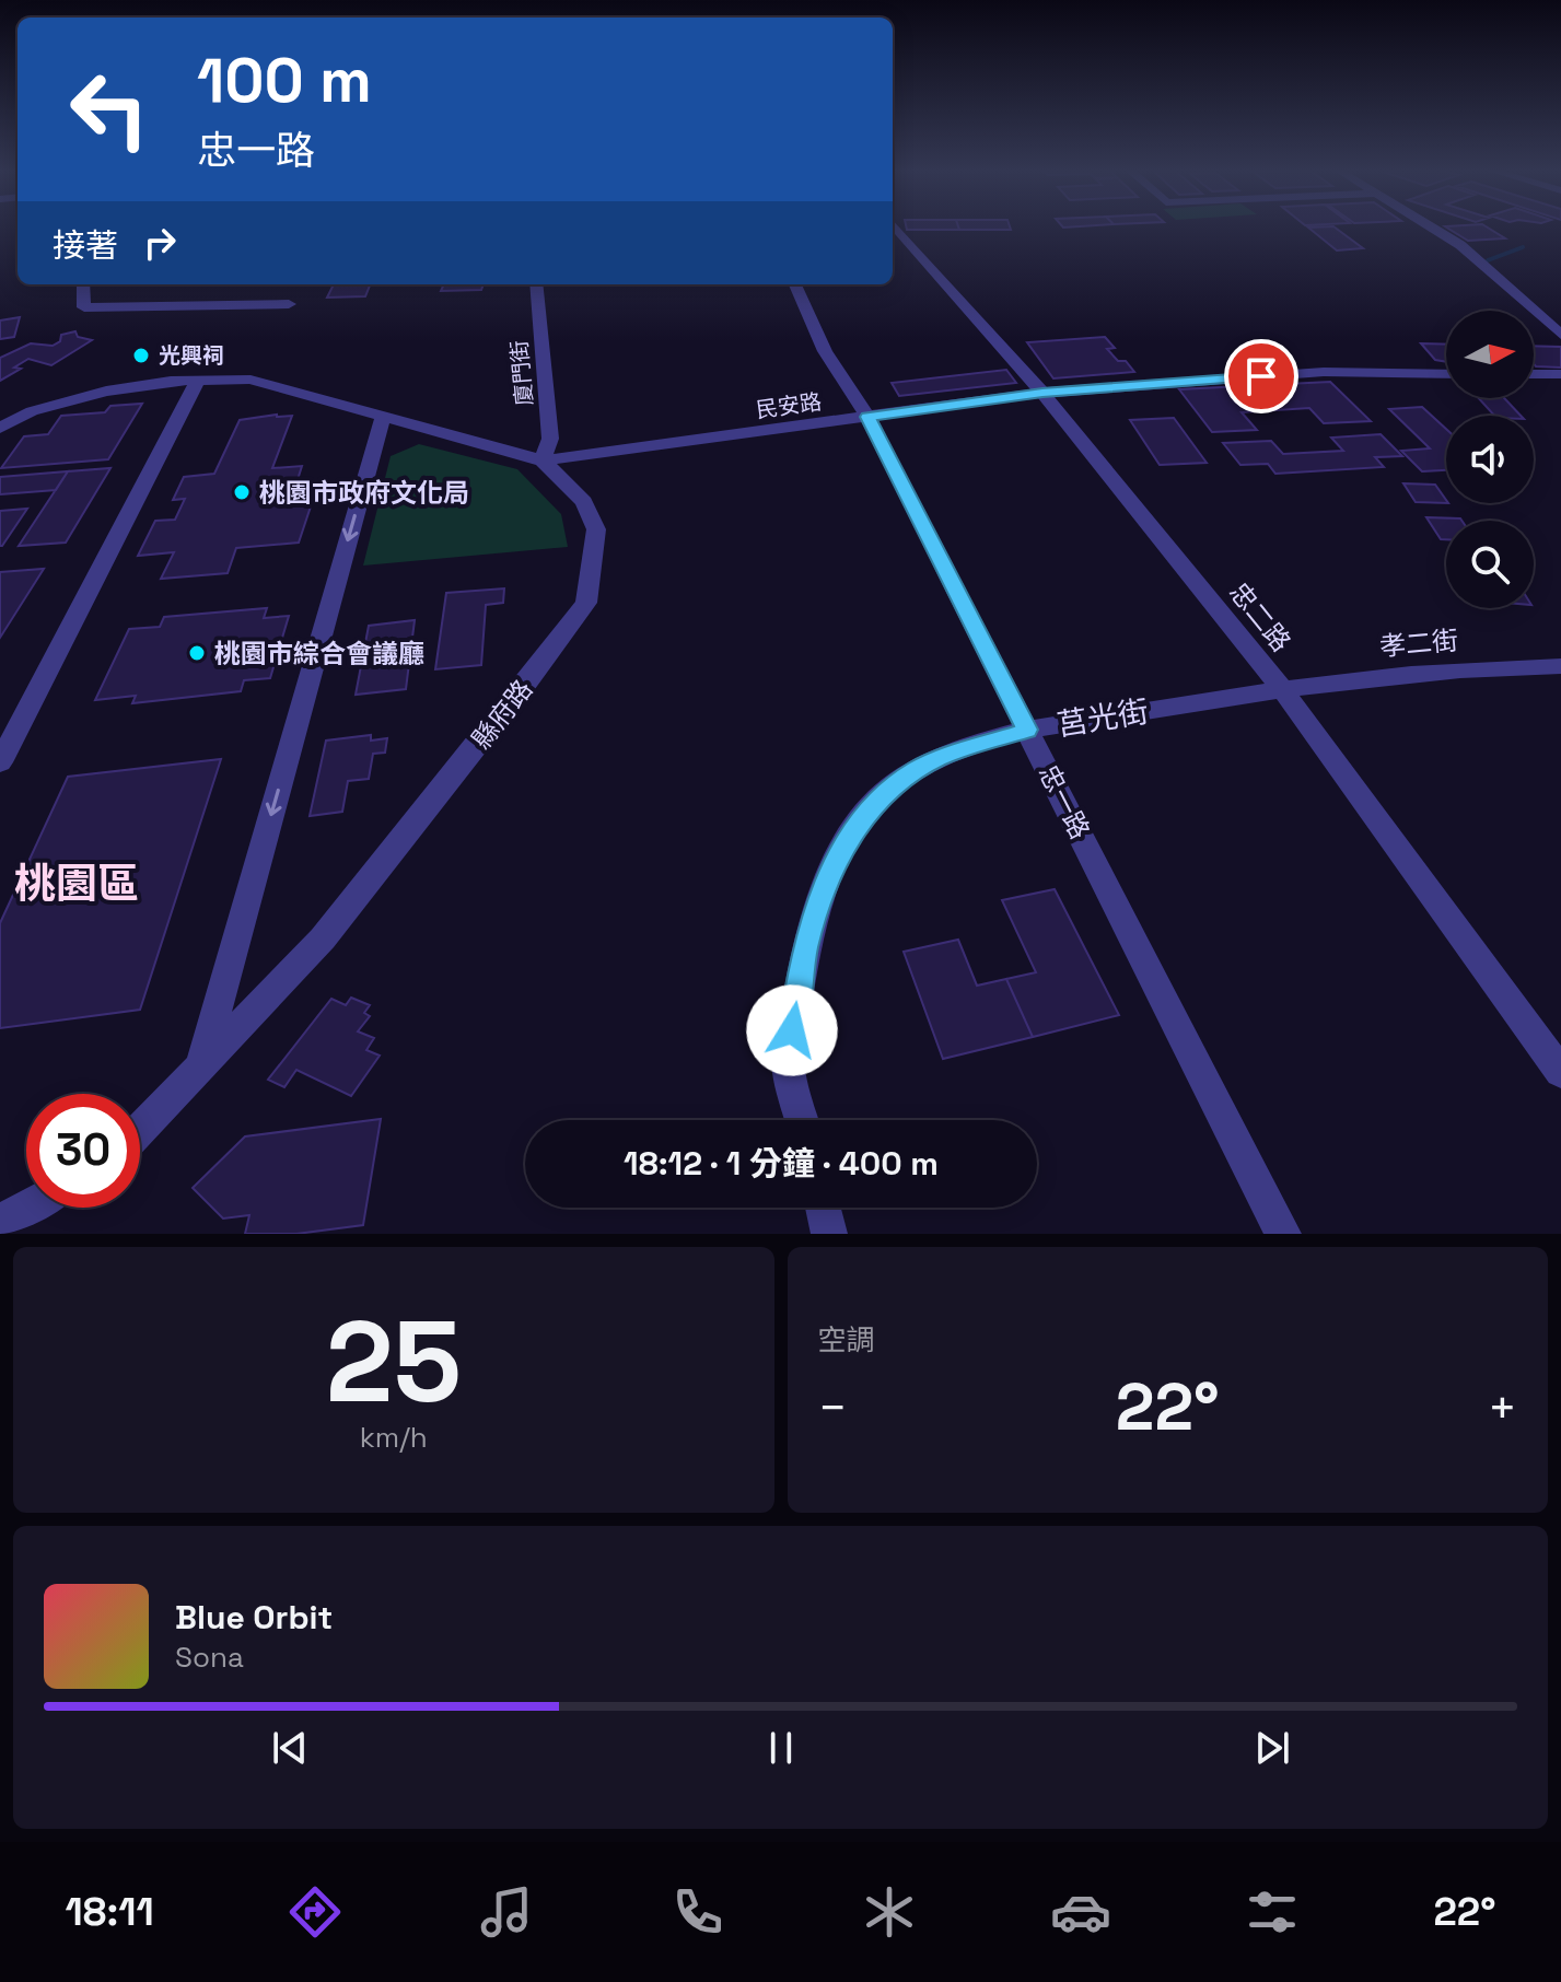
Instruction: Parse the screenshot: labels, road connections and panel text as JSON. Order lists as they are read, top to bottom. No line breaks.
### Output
{"streets":{"street":["廈門街","民安路","忠二路","孝二街","縣府路","莒光街","忠一路"]},"crossings":[["廈門街","民安路"],["廈門街","縣府路"],["民安路","忠二路"],["民安路","縣府路"],["民安路","忠一路"],["忠二路","孝二街"],["忠二路","莒光街"],["孝二街","莒光街"],["莒光街","忠一路"]],"districts":["桃園區"],"places":["光興祠","桃園市政府文化局","桃園市綜合會議廳"],"north":"right","page":{"turn":["100 m","忠一路"],"then":"接著","limit":"30","trip":"18:12 · 1 分鐘 · 400 m","tile":[["25","km/h"],"空調"],"heat":["−","22°","+"],"song":["Blue Orbit","Sona"],"tabs":["18:11","22°"]}}
